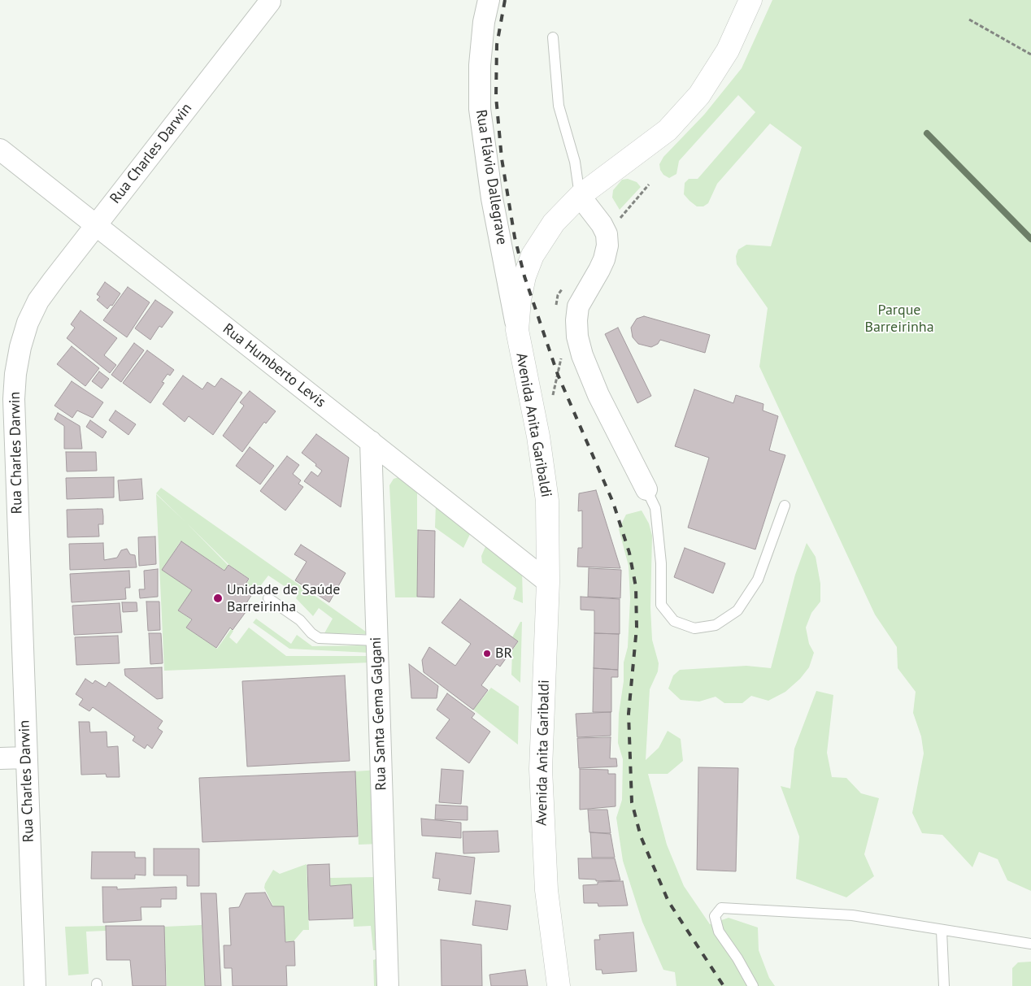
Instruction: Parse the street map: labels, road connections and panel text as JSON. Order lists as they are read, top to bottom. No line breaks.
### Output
{"streets":{"main road":["Avenida Anita Garibaldi"],"street":["Rua Charles Darwin","Rua Flávio Dallegrave","Rua Humberto Levis","Rua Santa Gema Galgani"]},"crossings":[["Rua Charles Darwin","Rua Humberto Levis"],["Rua Flávio Dallegrave","Avenida Anita Garibaldi"],["Rua Humberto Levis","Avenida Anita Garibaldi"],["Rua Humberto Levis","Rua Santa Gema Galgani"]],"parks":["Parque Barreirinha"],"places":["Unidade de Saúde Barreirinha","BR"]}
